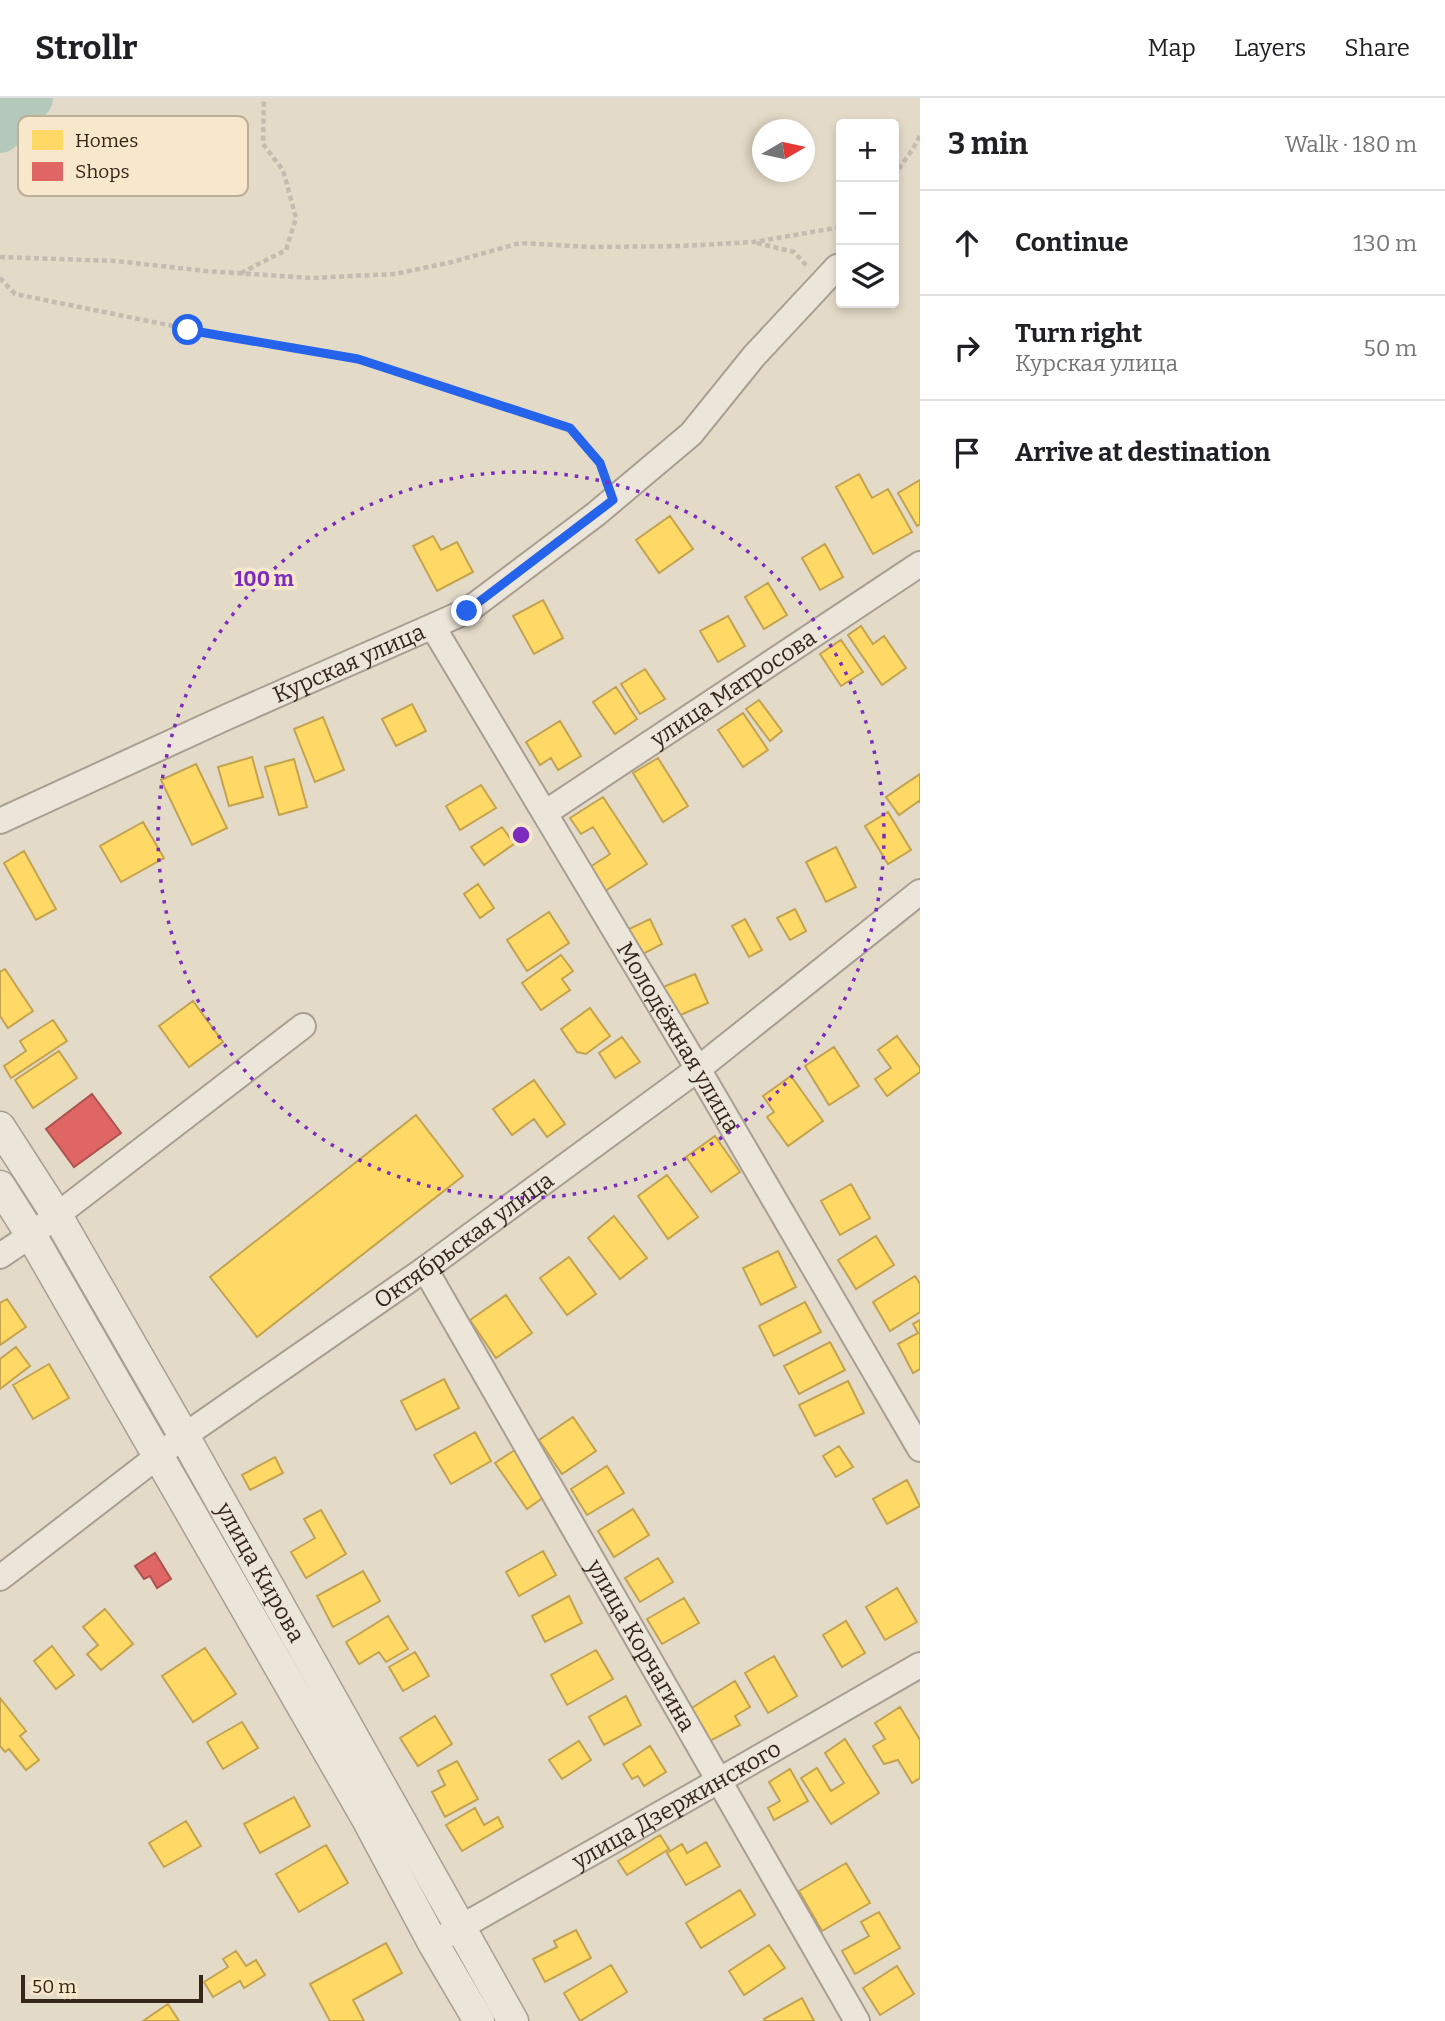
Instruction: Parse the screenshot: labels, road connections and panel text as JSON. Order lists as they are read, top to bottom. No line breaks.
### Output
{"streets":{"street":["Курская улица","улица Матросова","Молодёжная улица","Октябрьская улица","улица Кирова","улица Корчагина","улица Дзержинского"]},"crossings":[["Курская улица","Молодёжная улица"],["улица Матросова","Молодёжная улица"],["Молодёжная улица","Октябрьская улица"],["Октябрьская улица","улица Кирова"],["Октябрьская улица","улица Корчагина"],["улица Кирова","улица Дзержинского"],["улица Корчагина","улица Дзержинского"]],"legend":["Homes","Shops"],"scale_bar":"50 m","north":"right","page":{"header":"Strollr","nav":["Map","Layers","Share"],"heading":["3 min","Walk · 180 m"],"map_buttons":["+","−"],"list":[["Continue","130 m"],["Turn right","Курская улица","50 m"],"Arrive at destination"],"scale":"50 m"},"rings":["100 m"]}
